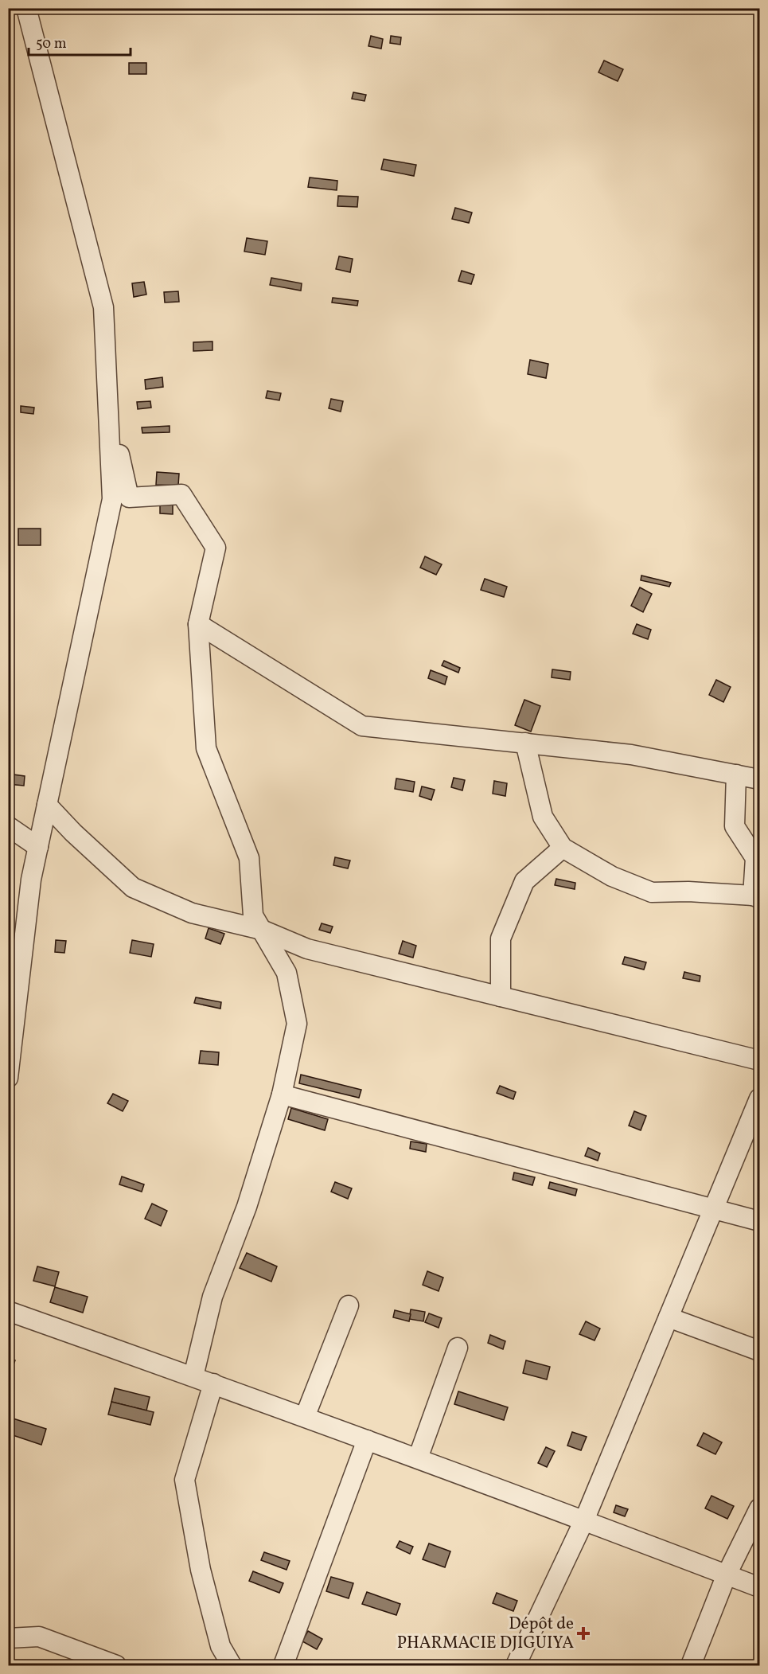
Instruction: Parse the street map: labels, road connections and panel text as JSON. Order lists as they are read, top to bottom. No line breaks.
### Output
{"places":{"health":["Dépôt de PHARMACIE DJIGUIYA"]},"scale_bar":"50 m"}
